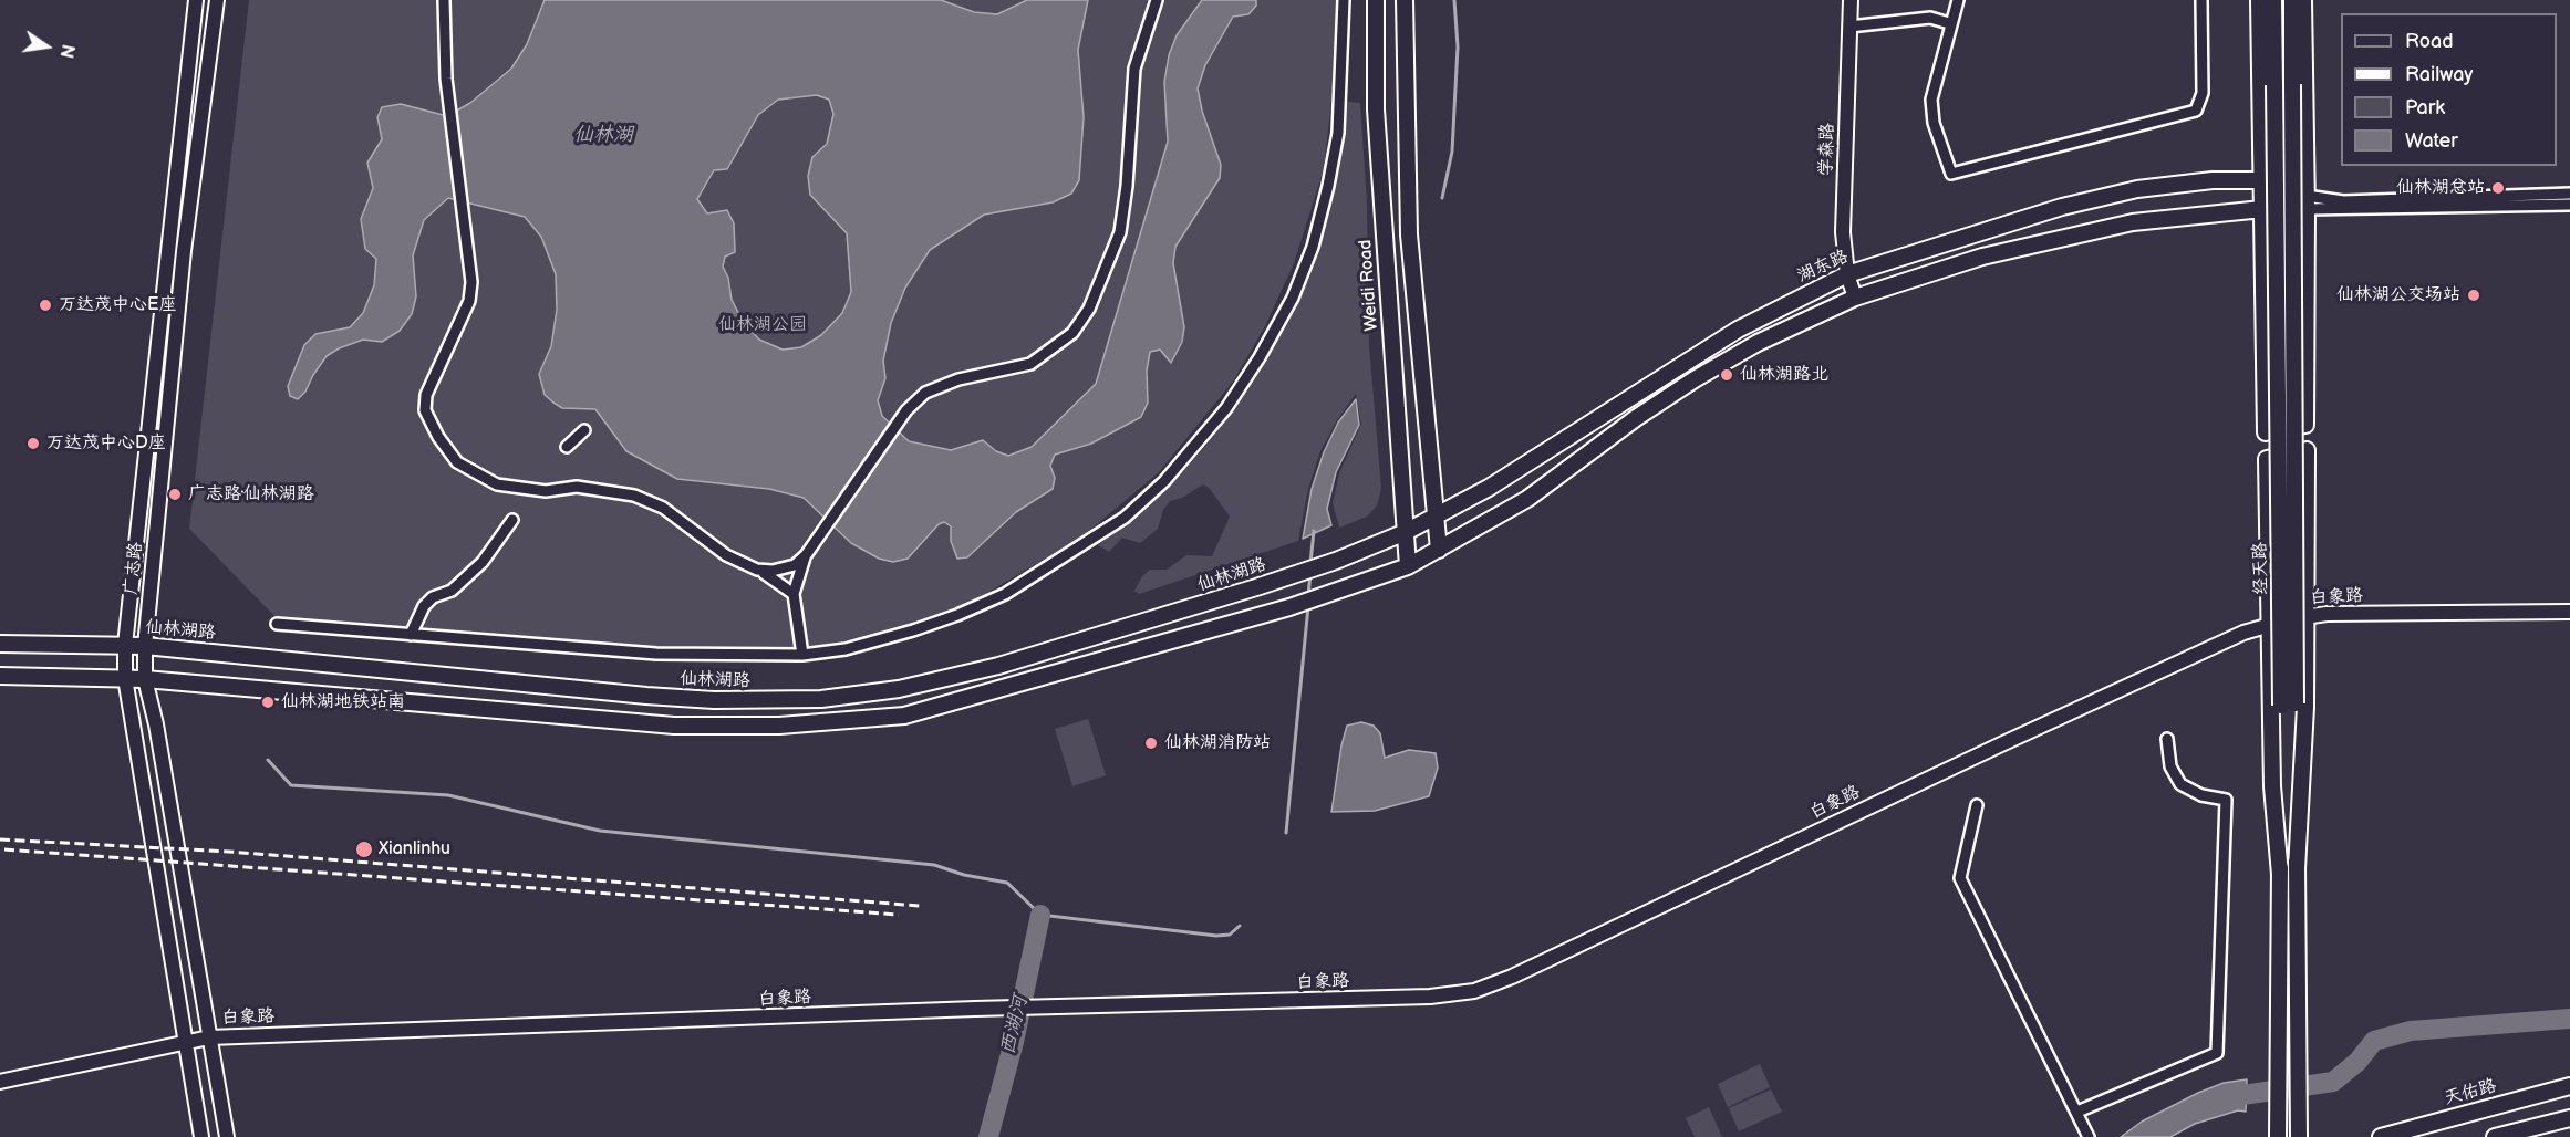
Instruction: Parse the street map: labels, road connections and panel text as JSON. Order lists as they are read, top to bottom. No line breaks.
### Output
{"streets":{"main road":["湖东路","Weidi Road","经天路","仙林湖路","天佑路"],"street":["学森路","广志路","白象路"]},"crossings":[["学森路","湖东路"],["湖东路","Weidi Road"],["湖东路","仙林湖路"],["Weidi Road","仙林湖路"],["广志路","仙林湖路"],["广志路","白象路"]],"water":["仙林湖","西湖河"],"parks":["仙林湖公园"],"places":["仙林湖总站","仙林湖公交场站","万达茂中心E座","仙林湖路北","万达茂中心D座","广志路·仙林湖路","仙林湖地铁站南","仙林湖消防站","Xianlinhu"],"legend":["Road","Railway","Park","Water"],"north":"right"}
